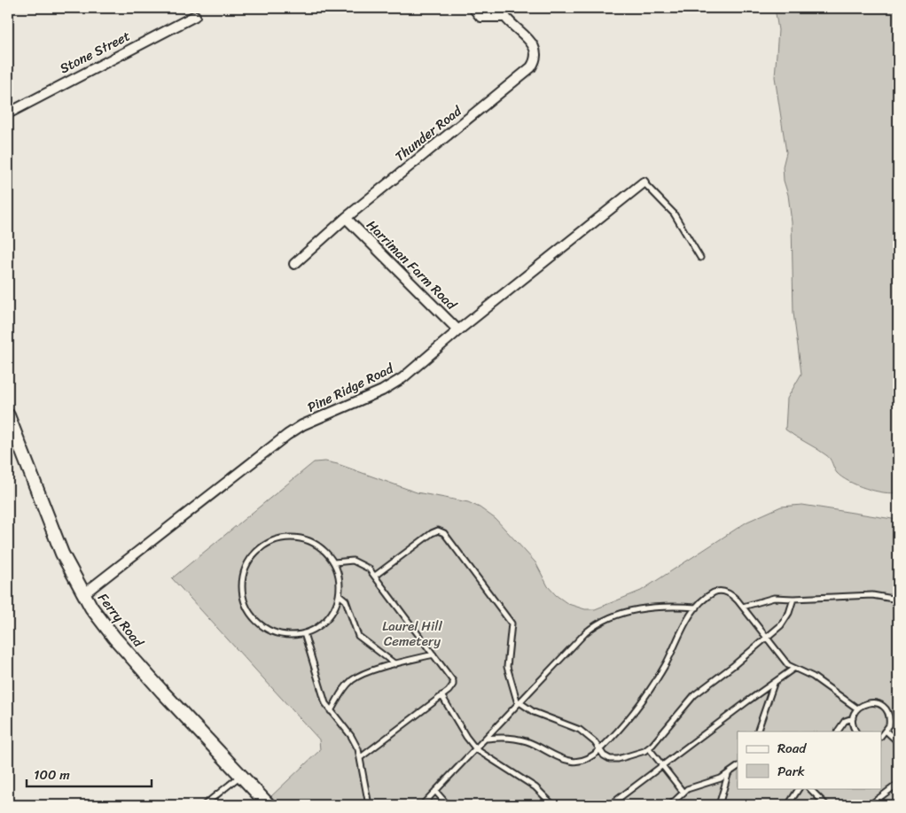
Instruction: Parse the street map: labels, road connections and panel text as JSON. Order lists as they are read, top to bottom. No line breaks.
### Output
{"streets":{"main road":["Ferry Road"],"street":["Stone Street","Thunder Road","Harriman Farm Road","Pine Ridge Road"]},"crossings":[["Thunder Road","Harriman Farm Road"],["Harriman Farm Road","Pine Ridge Road"],["Pine Ridge Road","Ferry Road"]],"parks":["Laurel Hill Cemetery"],"legend":["Road","Park"],"scale_bar":"100 m"}
